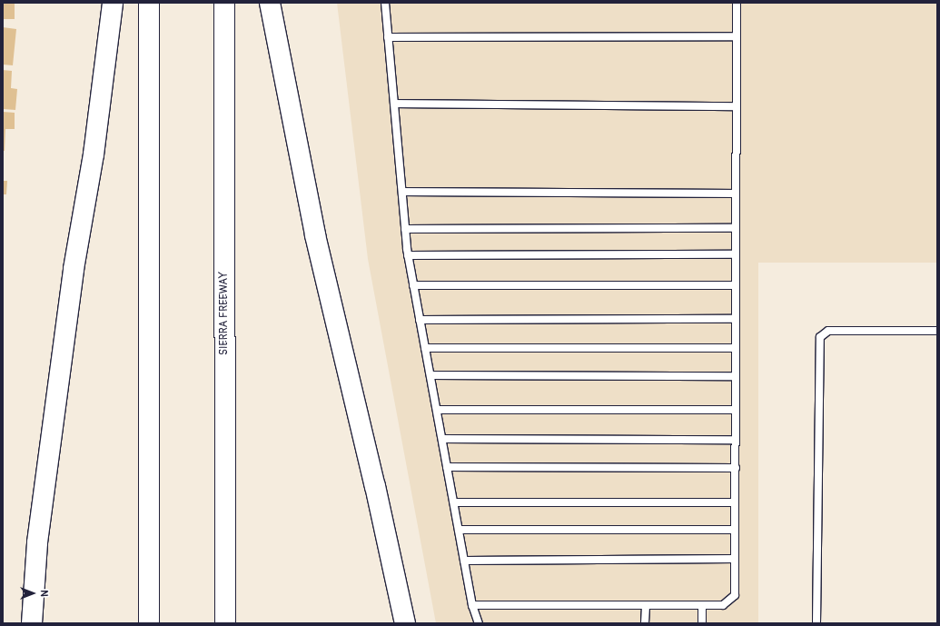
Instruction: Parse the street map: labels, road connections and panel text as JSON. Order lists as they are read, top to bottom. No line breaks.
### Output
{"streets":{"highway":["SIERRA FREEWAY"]},"north":"right"}
